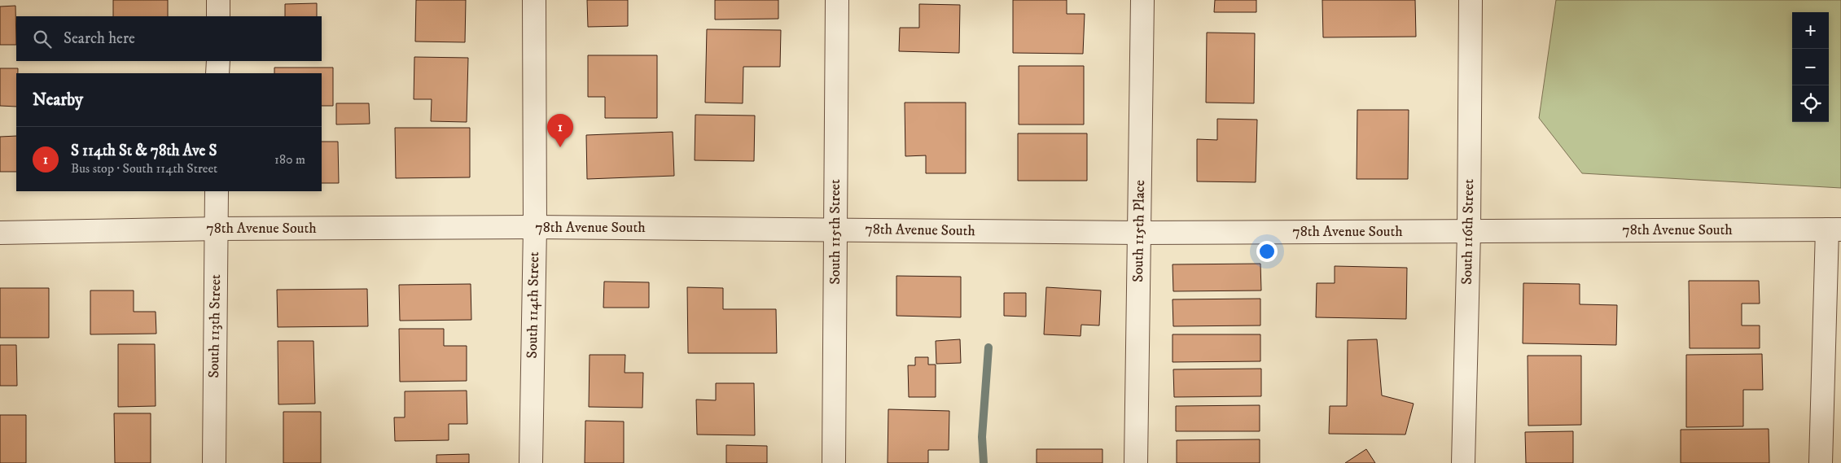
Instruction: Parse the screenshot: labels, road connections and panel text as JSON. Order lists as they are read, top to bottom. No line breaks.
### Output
{"streets":{"street":["78th Avenue South","South 115th Place","South 115th Street","South 116th Street","South 114th Street","South 113th Street"]},"crossings":[["78th Avenue South","South 115th Place"],["78th Avenue South","South 115th Street"],["78th Avenue South","South 116th Street"],["78th Avenue South","South 114th Street"],["78th Avenue South","South 113th Street"]],"page":{"map_buttons":["+","−"],"search":"Search here","heading":"Nearby","pins":"1","list":[{"mark":"1","name":"S 114th St & 78th Ave S","note":"Bus stop · South 114th Street","value":"180 m"}]}}
